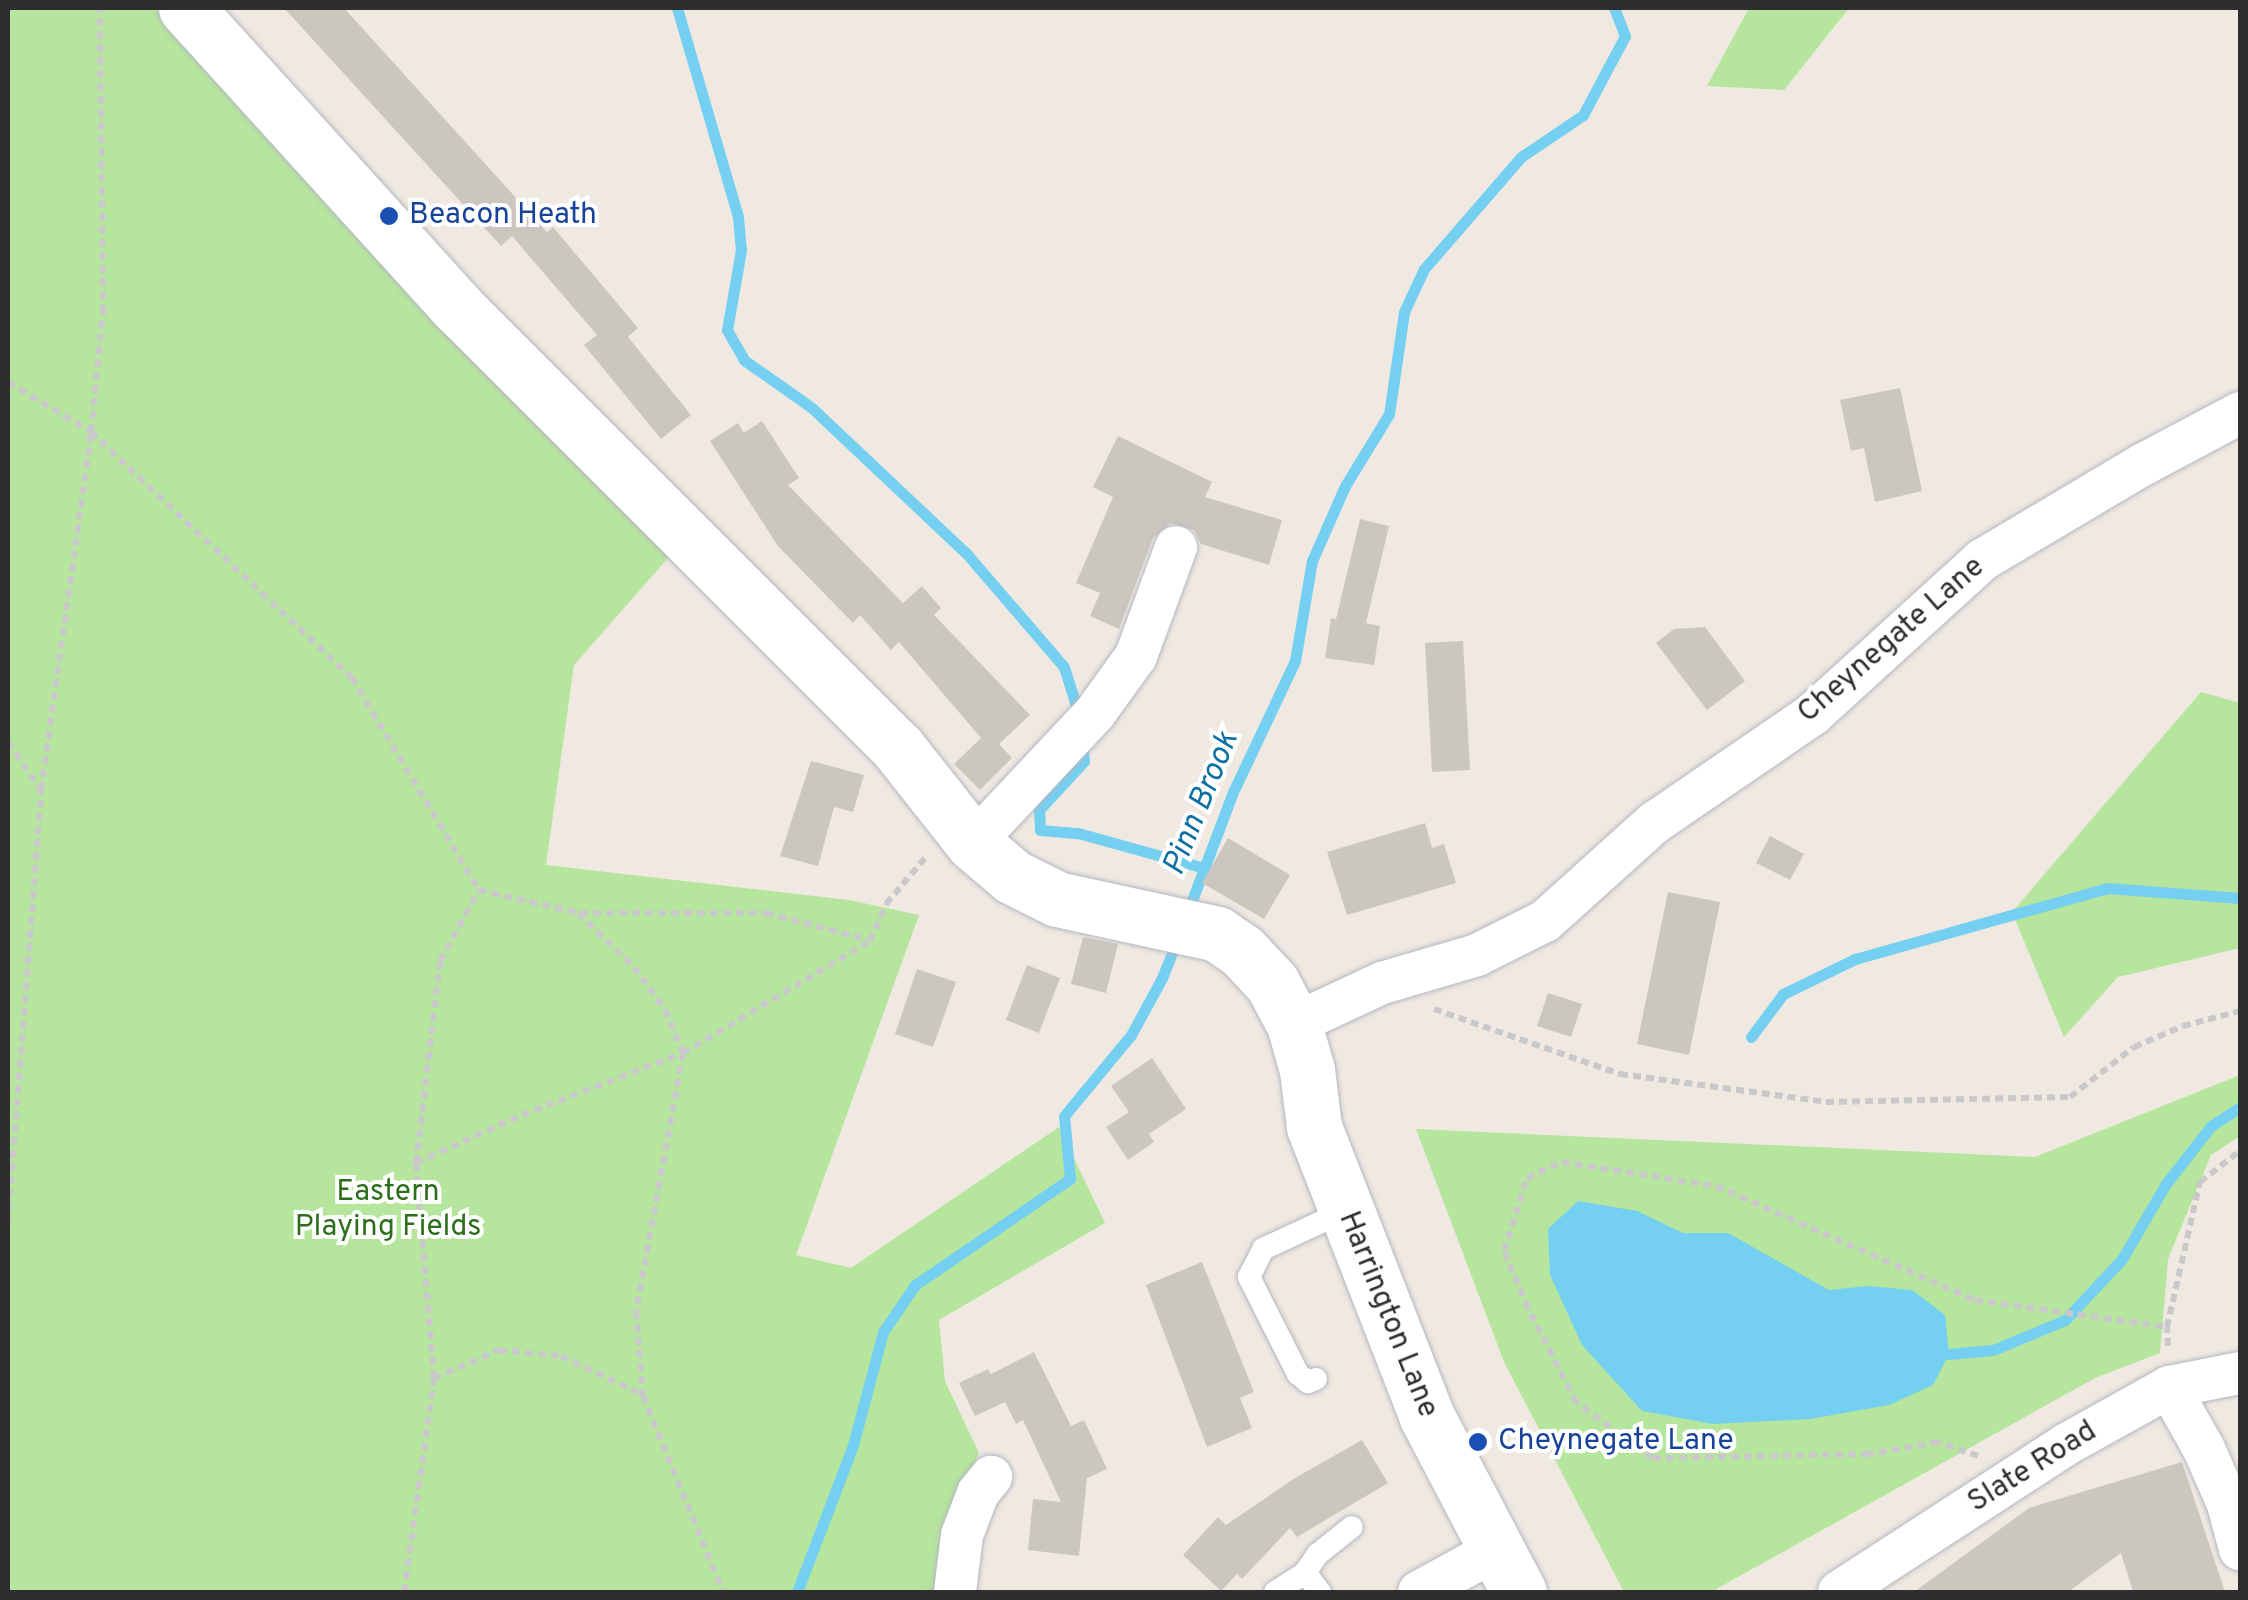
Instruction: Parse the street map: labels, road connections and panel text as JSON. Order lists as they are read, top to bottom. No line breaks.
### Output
{"streets":{"street":["Cheynegate Lane","Harrington Lane","Slate Road"]},"crossings":[["Cheynegate Lane","Harrington Lane"]],"water":["Pinn Brook"],"parks":["Eastern Playing Fields"],"places":["Beacon Heath","Cheynegate Lane"]}
